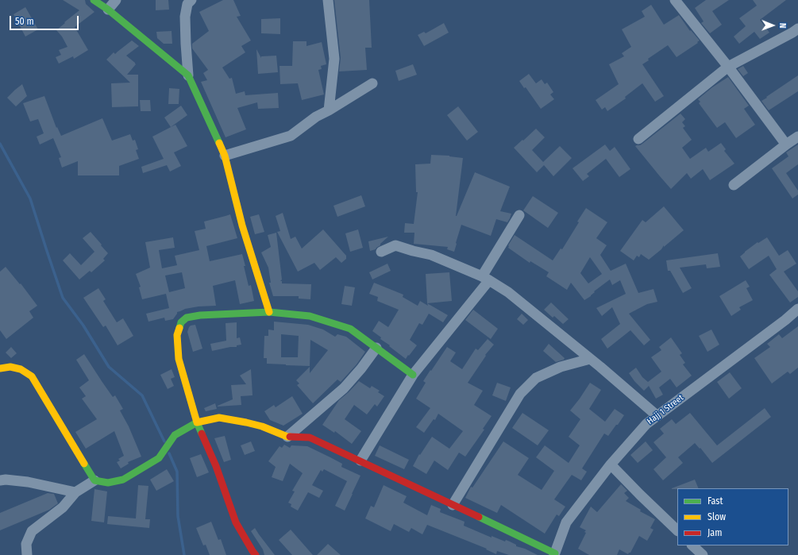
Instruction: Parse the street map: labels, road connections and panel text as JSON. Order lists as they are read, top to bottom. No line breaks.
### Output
{"streets":{"street":["Hajj 1 Street"]},"legend":["Fast","Slow","Jam"],"scale_bar":"50 m","north":"right"}
